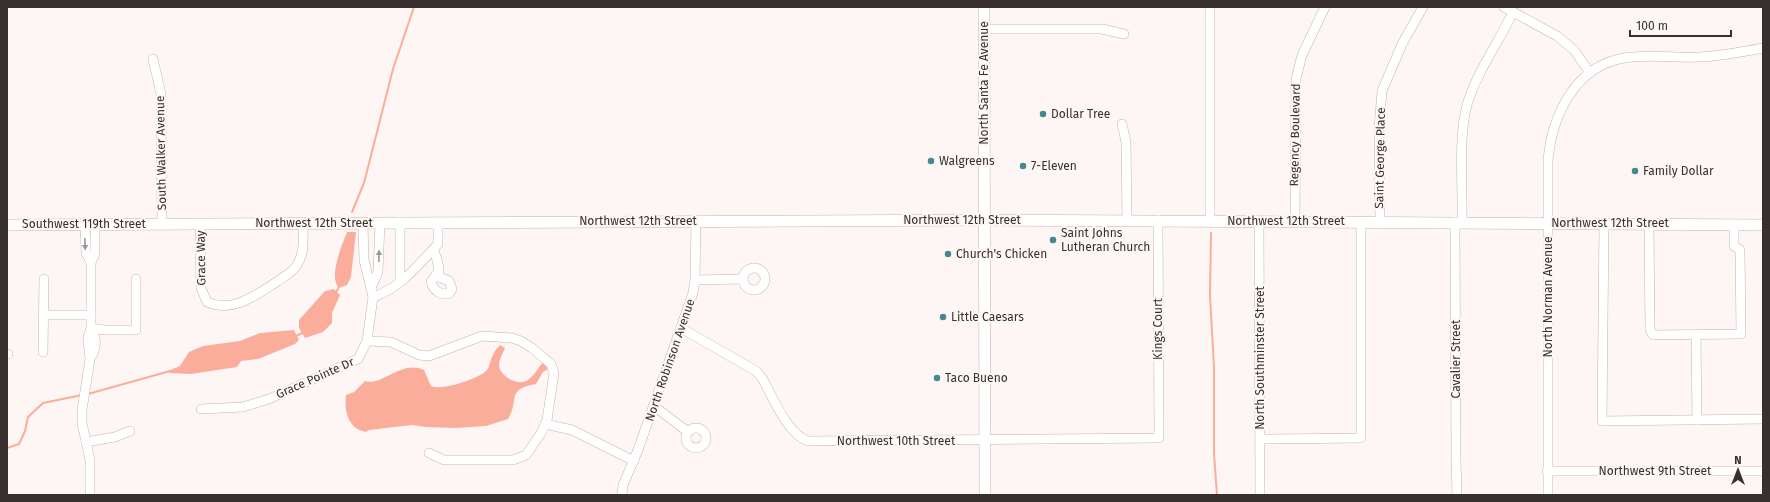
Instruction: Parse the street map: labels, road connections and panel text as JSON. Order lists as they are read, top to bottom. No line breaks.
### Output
{"streets":{"main road":["North Santa Fe Avenue","Northwest 12th Street","Southwest 119th Street"],"street":["Regency Boulevard","South Walker Avenue","Saint George Place","Grace Way","North Norman Avenue","Kings Court","North Southminster Street","Cavalier Street","North Robinson Avenue","Grace Pointe Dr","Northwest 10th Street","Northwest 9th Street"]},"crossings":[["North Santa Fe Avenue","Northwest 12th Street"],["North Santa Fe Avenue","Northwest 10th Street"],["Regency Boulevard","Northwest 12th Street"],["South Walker Avenue","Northwest 12th Street"],["South Walker Avenue","Southwest 119th Street"],["Saint George Place","Northwest 12th Street"],["Saint George Place","North Southminster Street"],["Northwest 12th Street","Southwest 119th Street"],["Northwest 12th Street","Grace Way"],["Northwest 12th Street","North Norman Avenue"],["Northwest 12th Street","Kings Court"],["Northwest 12th Street","North Southminster Street"],["Northwest 12th Street","Cavalier Street"],["Northwest 12th Street","North Robinson Avenue"],["North Norman Avenue","Northwest 9th Street"],["Kings Court","Northwest 10th Street"],["North Robinson Avenue","Northwest 10th Street"]],"places":["Dollar Tree","Walgreens","7-Eleven","Family Dollar","Saint Johns Lutheran Church","Church's Chicken","Little Caesars","Taco Bueno"],"scale_bar":"100 m","north":"top"}
